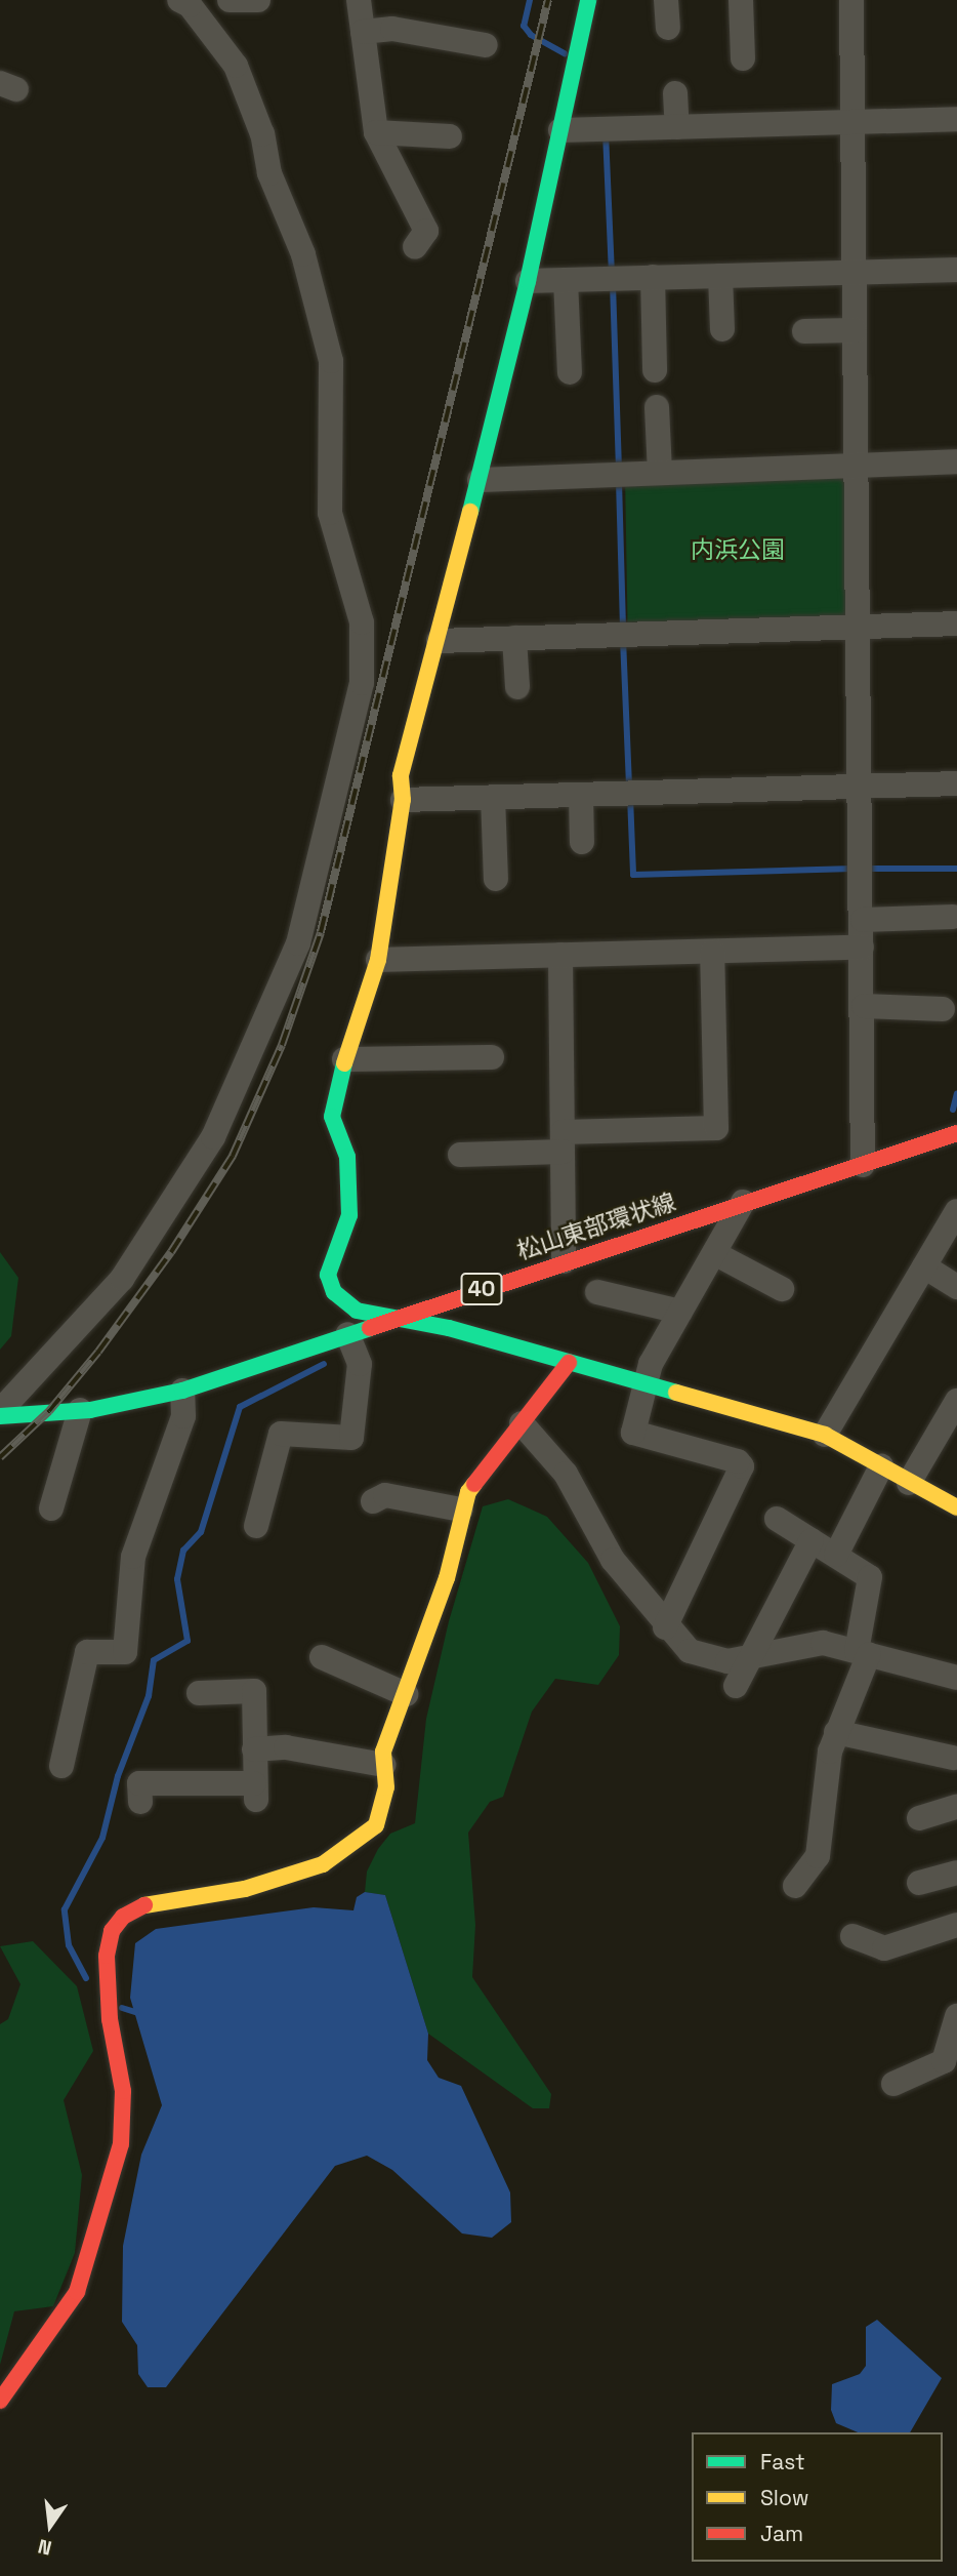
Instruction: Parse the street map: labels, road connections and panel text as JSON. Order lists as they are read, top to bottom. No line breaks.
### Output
{"streets":{"street":["松山東部環状線","40"]},"parks":["内浜公園"],"legend":["Fast","Slow","Jam"],"north":"bottom"}
